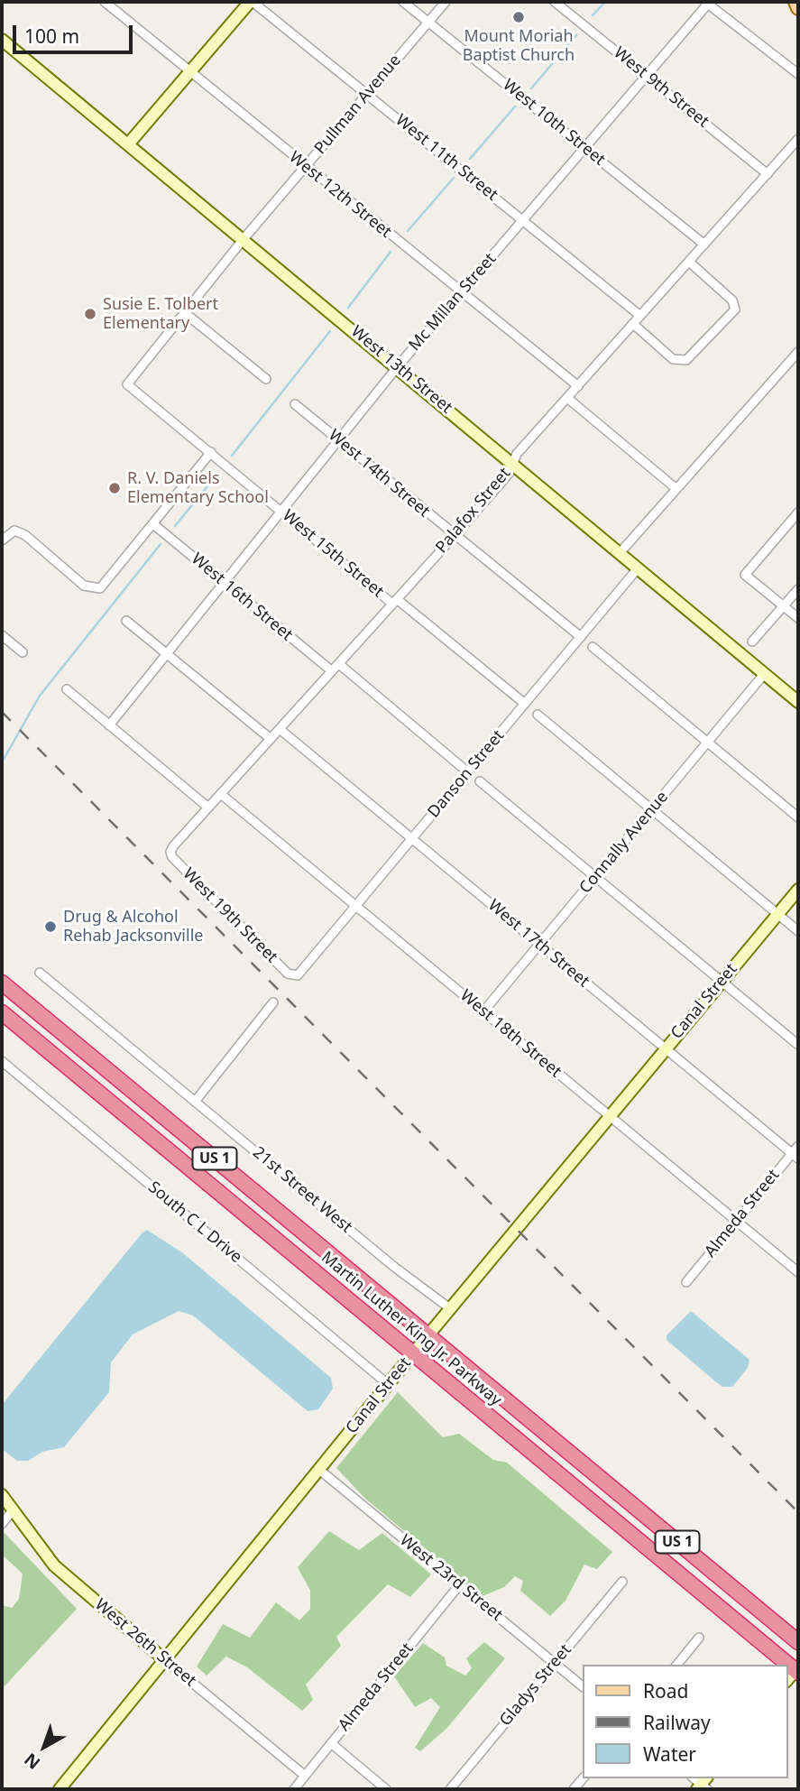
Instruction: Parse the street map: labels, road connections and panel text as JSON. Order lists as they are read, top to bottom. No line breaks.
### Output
{"streets":{"highway":["US 1","Martin Luther King Jr. Parkway"],"street":["West 9th Street","Pullman Avenue","West 10th Street","West 11th Street","West 12th Street","Mc Millan Street","West 13th Street","West 14th Street","Palafox Street","West 15th Street","West 16th Street","Danson Street","Connally Avenue","West 19th Street","West 17th Street","Canal Street","West 18th Street","21st Street West","Almeda Street","South C L Drive","West 23rd Street","West 26th Street","Gladys Street"]},"crossings":[["West 9th Street","Mc Millan Street"],["West 9th Street","Palafox Street"],["Pullman Avenue","West 10th Street"],["Pullman Avenue","West 11th Street"],["Pullman Avenue","West 12th Street"],["Pullman Avenue","West 13th Street"],["Pullman Avenue","West 15th Street"],["West 10th Street","Mc Millan Street"],["West 10th Street","Palafox Street"],["West 11th Street","Mc Millan Street"],["West 11th Street","Palafox Street"],["West 12th Street","Mc Millan Street"],["West 12th Street","Palafox Street"],["Mc Millan Street","West 13th Street"],["Mc Millan Street","West 14th Street"],["Mc Millan Street","West 15th Street"],["Mc Millan Street","West 16th Street"],["West 13th Street","Palafox Street"],["West 13th Street","Danson Street"],["West 13th Street","Connally Avenue"],["West 14th Street","Palafox Street"],["West 14th Street","Danson Street"],["Palafox Street","West 15th Street"],["Palafox Street","West 16th Street"],["Palafox Street","West 19th Street"],["Palafox Street","West 17th Street"],["Palafox Street","West 18th Street"],["West 15th Street","Danson Street"],["Danson Street","West 19th Street"],["Danson Street","West 17th Street"],["Danson Street","West 18th Street"],["Connally Avenue","West 17th Street"],["Connally Avenue","West 18th Street"],["West 17th Street","Canal Street"],["West 17th Street","Almeda Street"],["Canal Street","West 18th Street"],["Canal Street","21st Street West"],["Canal Street","South C L Drive"],["Canal Street","Martin Luther King Jr. Parkway"],["Canal Street","West 23rd Street"],["Canal Street","West 26th Street"],["West 18th Street","Almeda Street"],["Almeda Street","West 23rd Street"],["Almeda Street","West 26th Street"],["West 23rd Street","Gladys Street"]],"places":["Mount Moriah Baptist Church","Susie E. Tolbert Elementary","R. V. Daniels Elementary School","Drug & Alcohol Rehab Jacksonville"],"legend":["Road","Railway","Water"],"scale_bar":"100 m","north":"bottom left"}
